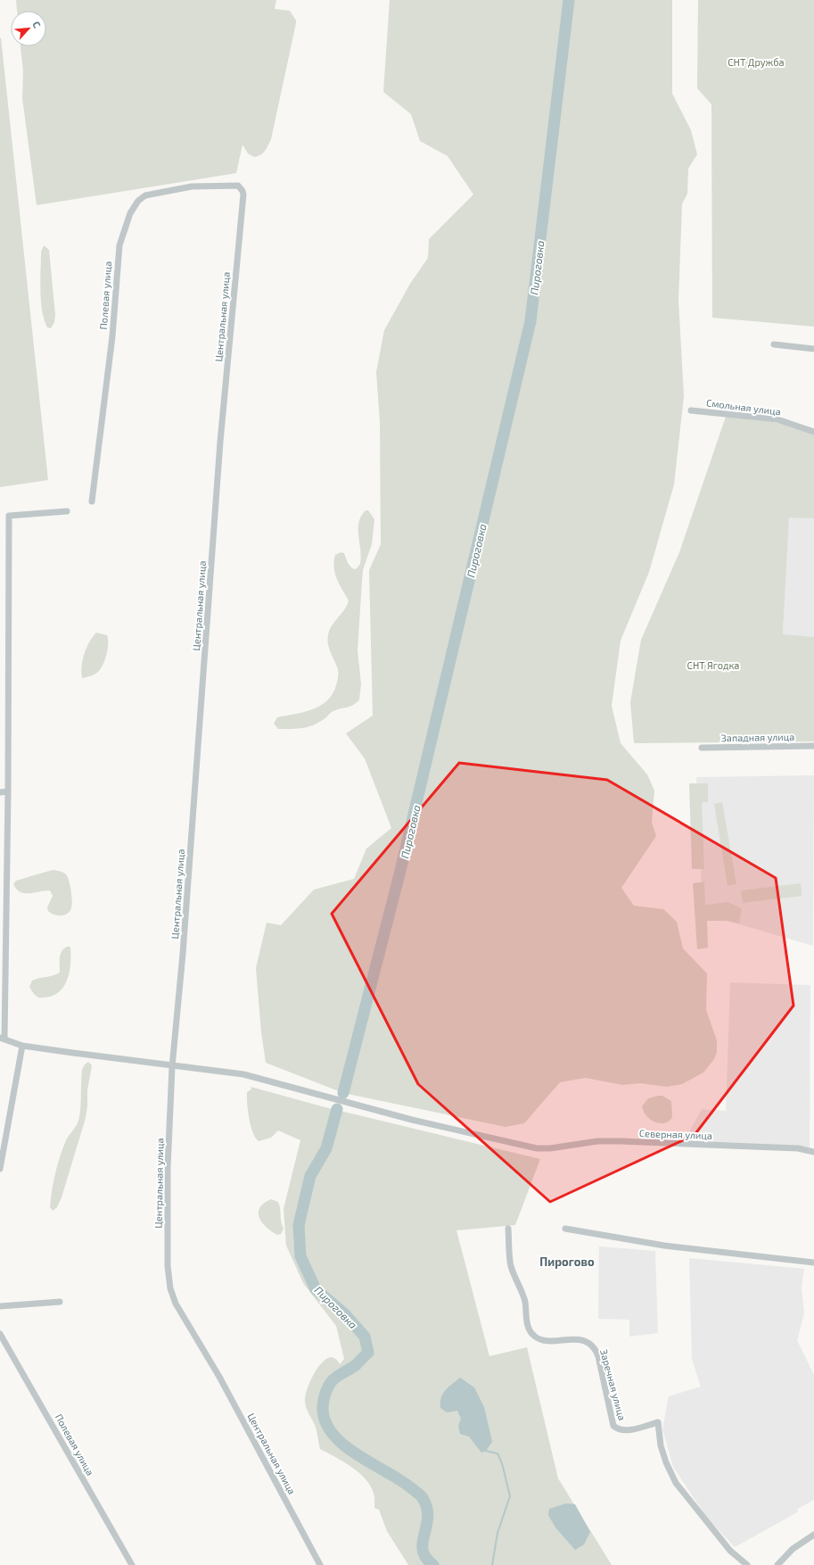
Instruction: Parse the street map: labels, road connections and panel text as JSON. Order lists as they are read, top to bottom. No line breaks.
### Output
{"streets":{"street":["Полевая улица","Центральная улица","Смольная улица","Западная улица","Северная улица","Заречная улица"]},"crossings":[["Полевая улица","Центральная улица"],["Центральная улица","Северная улица"]],"districts":["Пирогово"],"water":["Пироговка"],"parks":["СНТ Дружба","СНТ Ягодка"],"north":"top right"}
